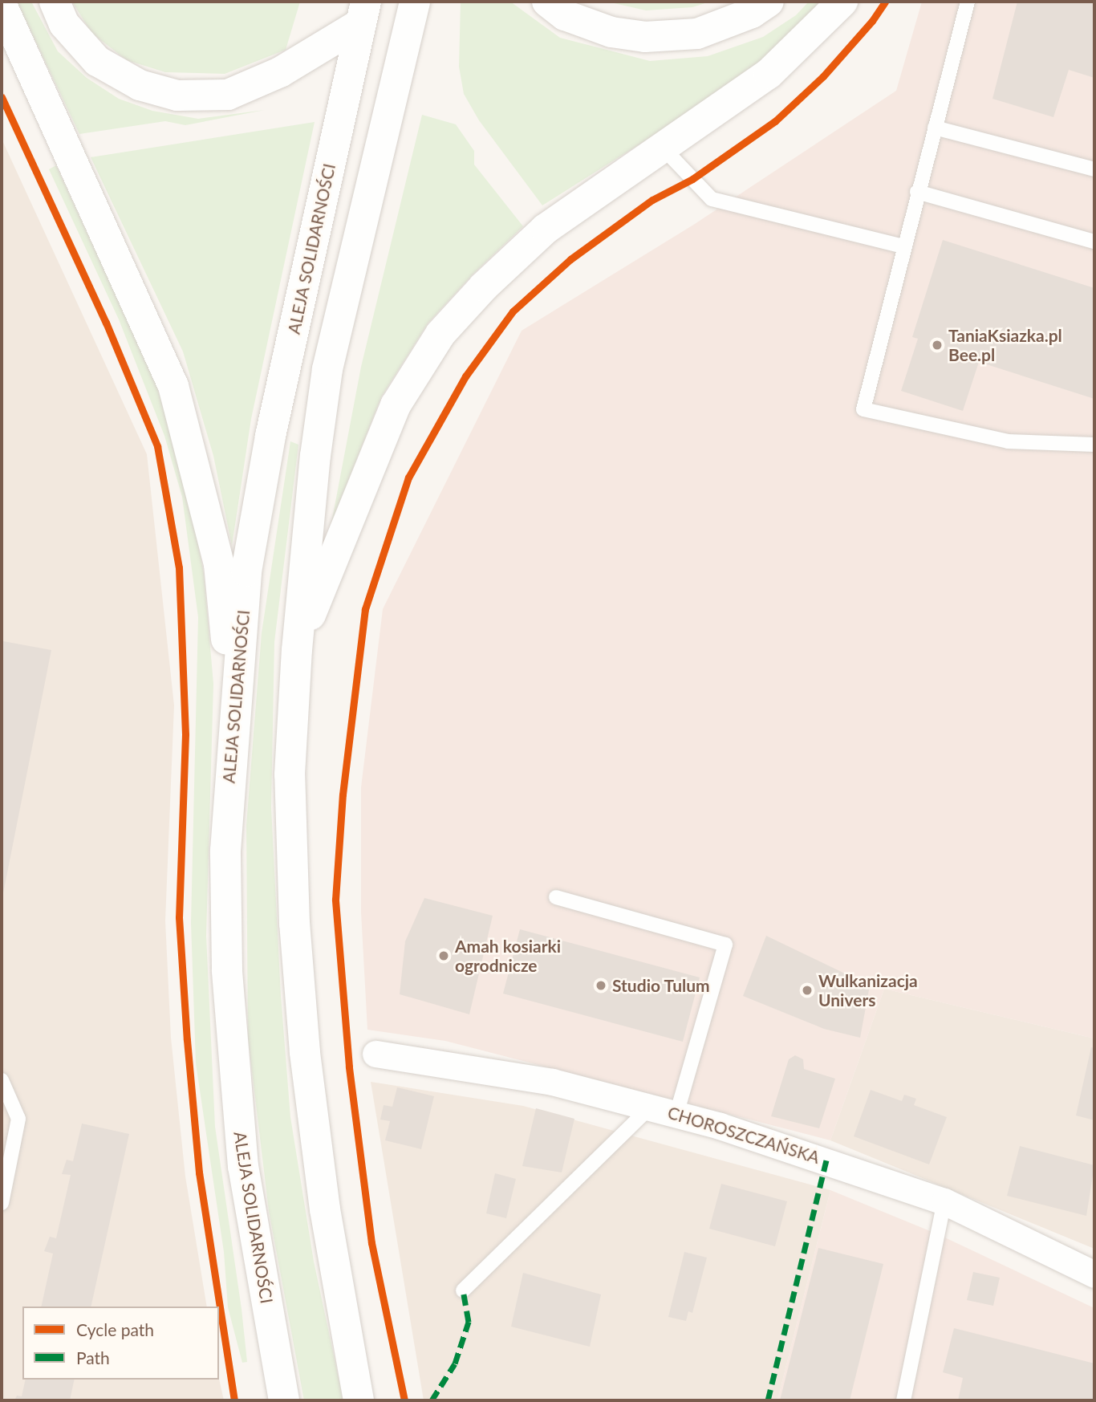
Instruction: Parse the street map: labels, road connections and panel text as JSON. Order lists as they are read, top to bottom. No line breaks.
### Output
{"streets":{"main road":["ALEJA SOLIDARNOŚCI"],"street":["CHOROSZCZAŃSKA"]},"places":["TaniaKsiazka.pl Bee.pl","Amah kosiarki ogrodnicze","Studio Tulum","Wulkanizacja Univers"],"legend":["Cycle path","Path"]}
